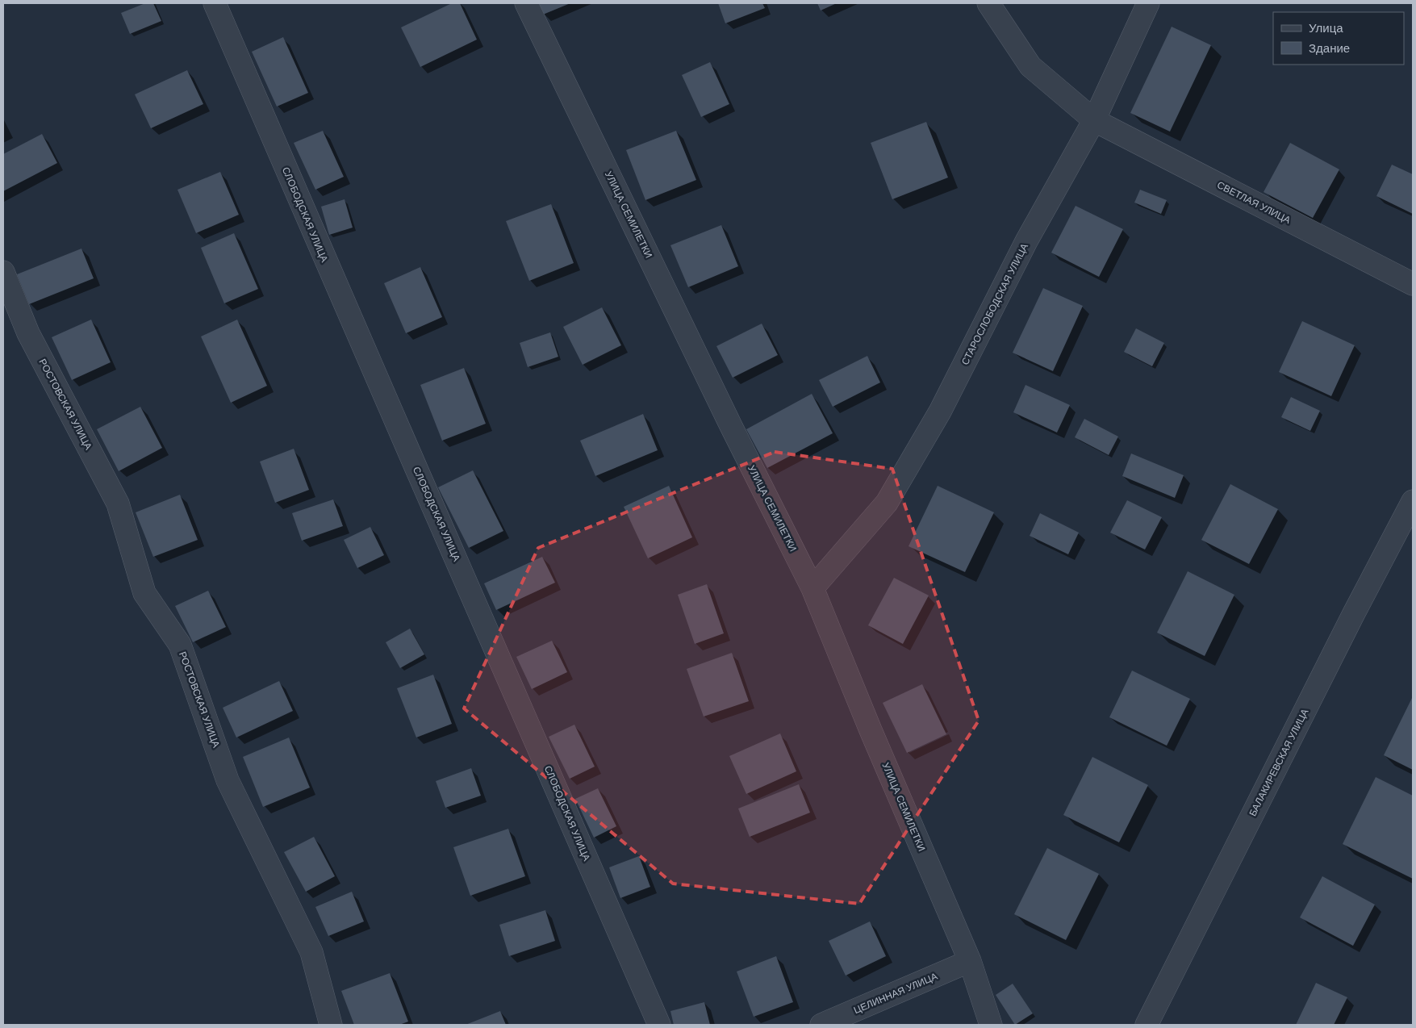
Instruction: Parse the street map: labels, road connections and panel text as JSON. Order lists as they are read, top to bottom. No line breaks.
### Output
{"streets":{"street":["СВЕТЛАЯ УЛИЦА","СЛОБОДСКАЯ УЛИЦА","УЛИЦА СЕМИЛЕТКИ","СТАРОСЛОБОДСКАЯ УЛИЦА","РОСТОВСКАЯ УЛИЦА","БАЛАКИРЕВСКАЯ УЛИЦА","ЦЕЛИННАЯ УЛИЦА"]},"crossings":[["СВЕТЛАЯ УЛИЦА","СТАРОСЛОБОДСКАЯ УЛИЦА"],["УЛИЦА СЕМИЛЕТКИ","СТАРОСЛОБОДСКАЯ УЛИЦА"],["УЛИЦА СЕМИЛЕТКИ","ЦЕЛИННАЯ УЛИЦА"]],"legend":["Улица","Здание"]}
